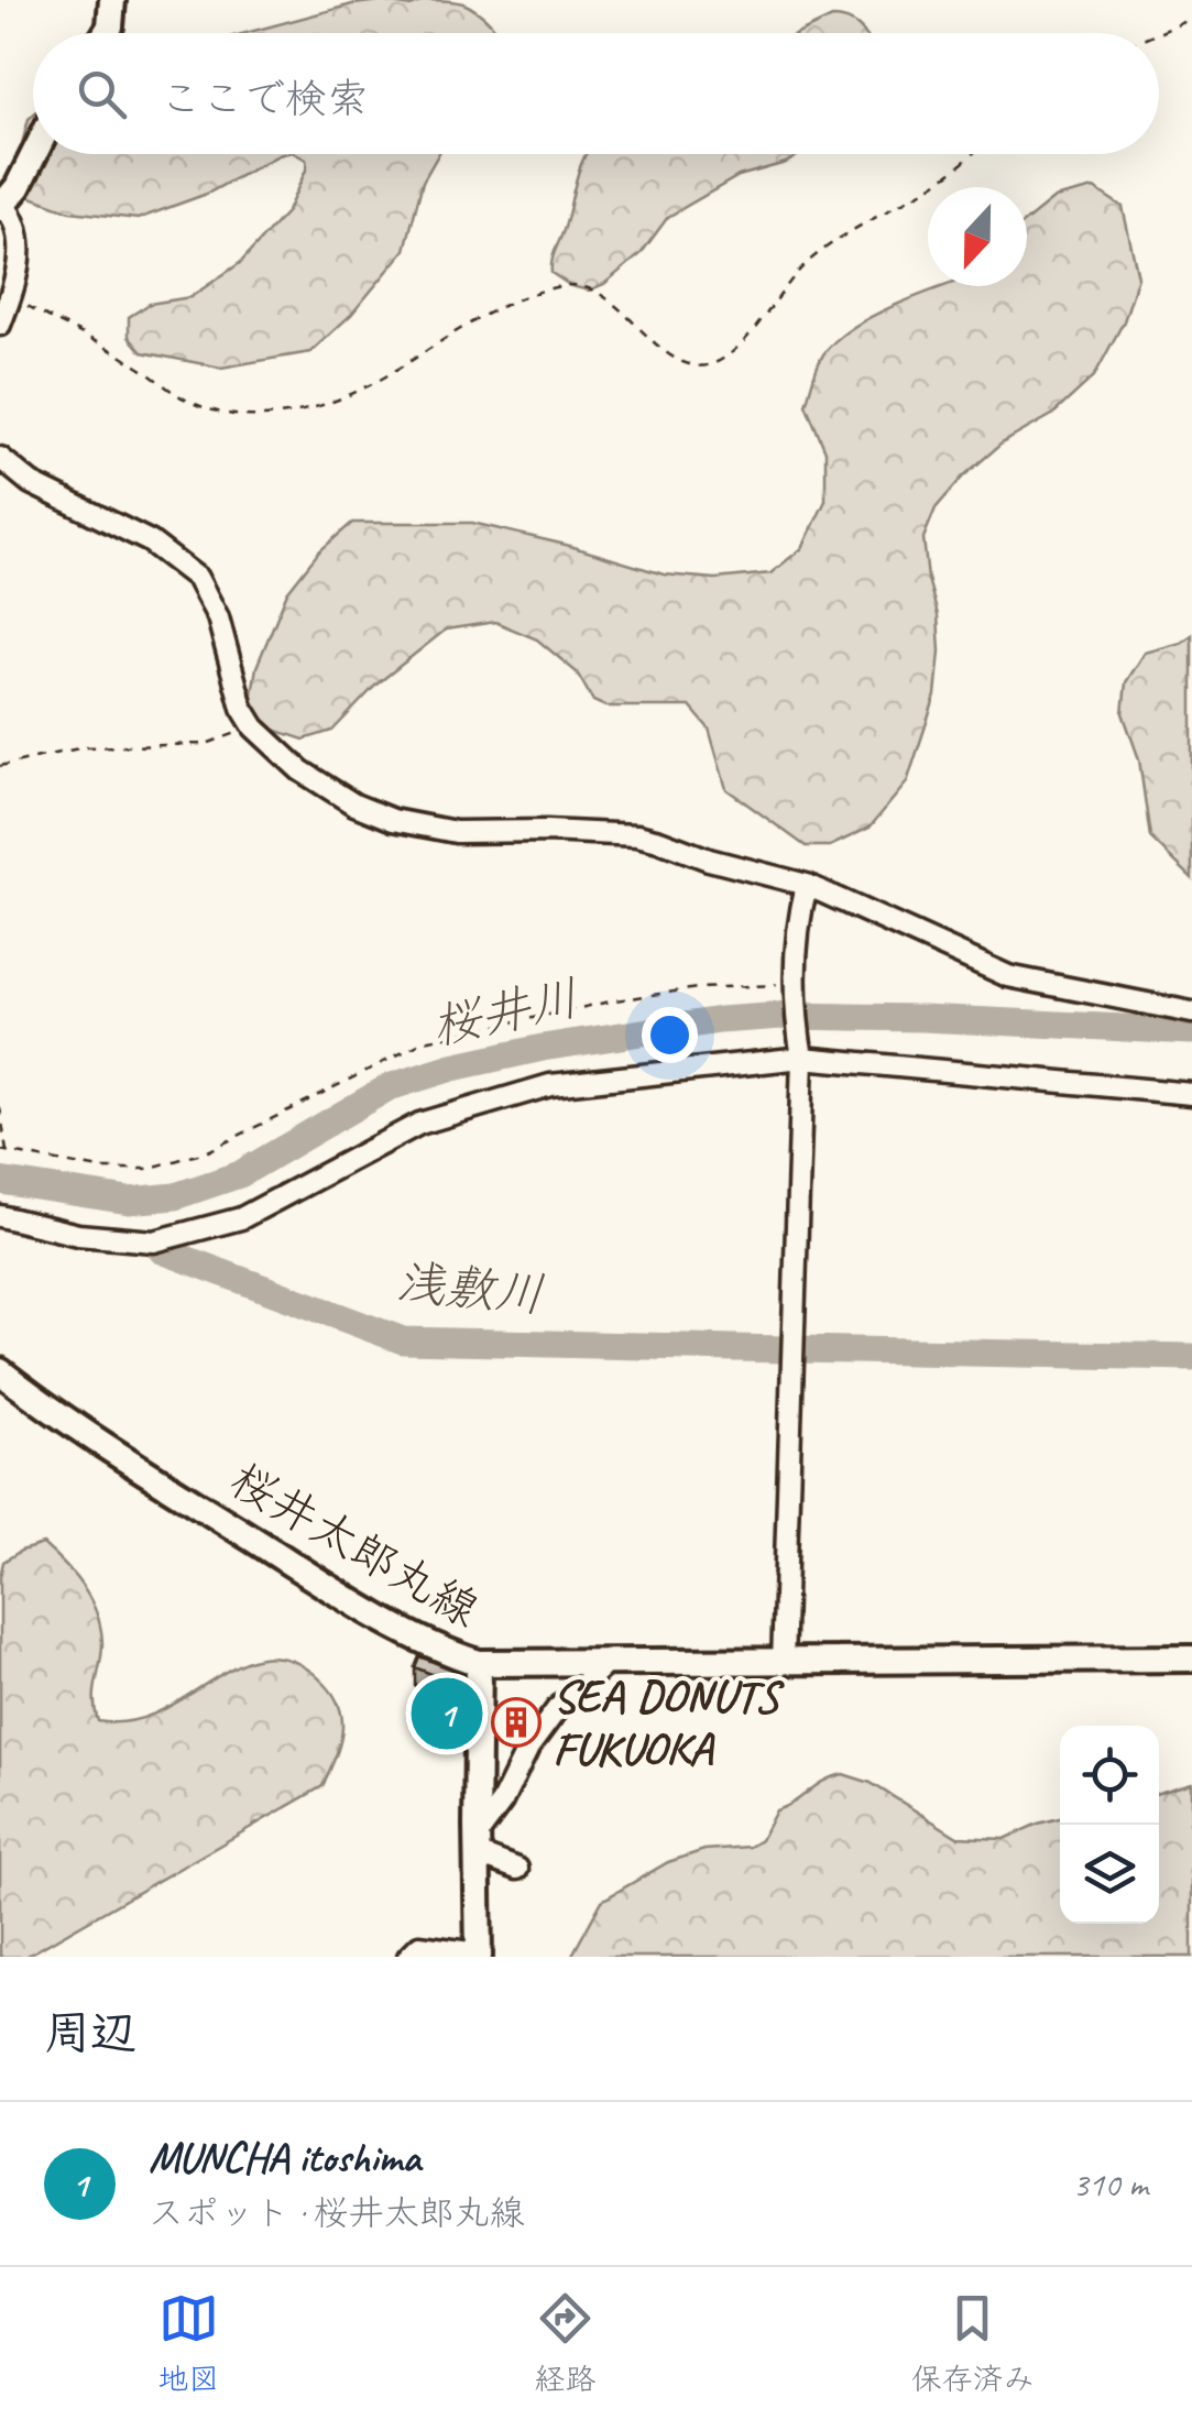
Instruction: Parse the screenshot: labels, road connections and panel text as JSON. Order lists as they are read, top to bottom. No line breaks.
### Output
{"streets":{"main road":["桜井太郎丸線"]},"water":["桜井川","浅敷川"],"places":{"building":["SEA DONUTS FUKUOKA"]},"north":"bottom","page":{"search":"ここで検索","pins":"1","heading":"周辺","list":[{"mark":"1","name":"MUNCHA itoshima","note":"スポット · 桜井太郎丸線","value":"310 m"}],"nav":["地図","経路","保存済み"]}}
